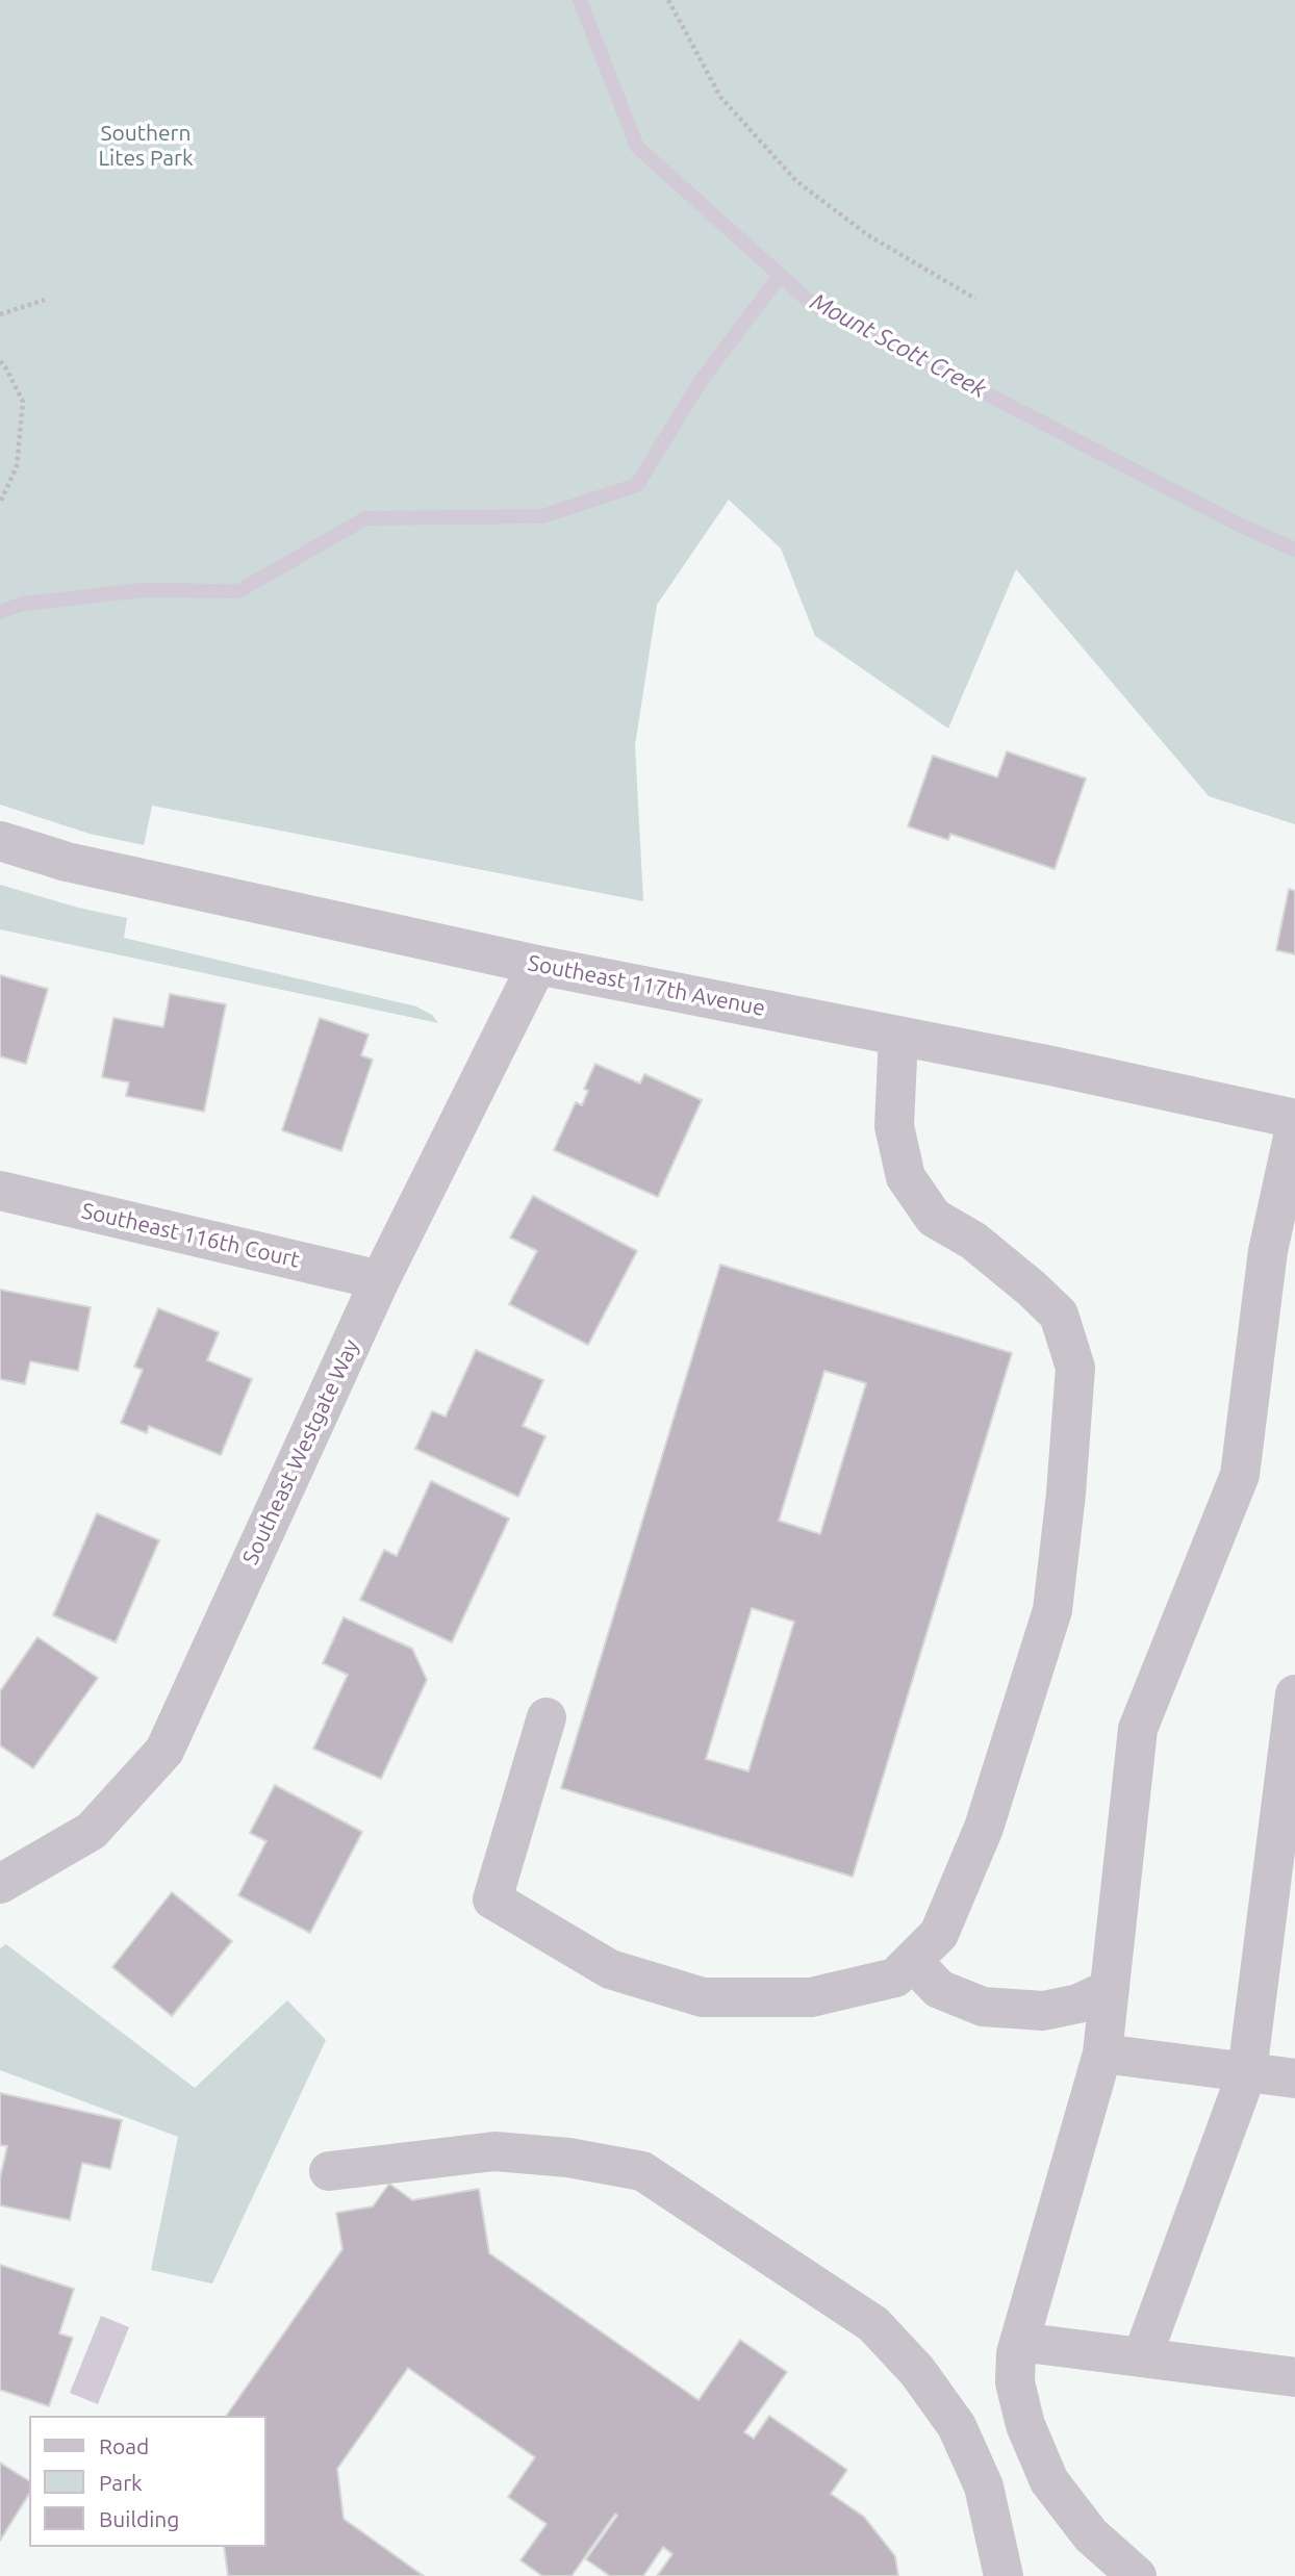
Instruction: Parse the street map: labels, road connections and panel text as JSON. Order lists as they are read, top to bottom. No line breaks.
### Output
{"streets":{"street":["Southeast 117th Avenue","Southeast 116th Court","Southeast Westgate Way"]},"crossings":[["Southeast 117th Avenue","Southeast Westgate Way"],["Southeast 116th Court","Southeast Westgate Way"]],"water":["Mount Scott Creek"],"parks":["Southern Lites Park"],"legend":["Road","Park","Building"]}
